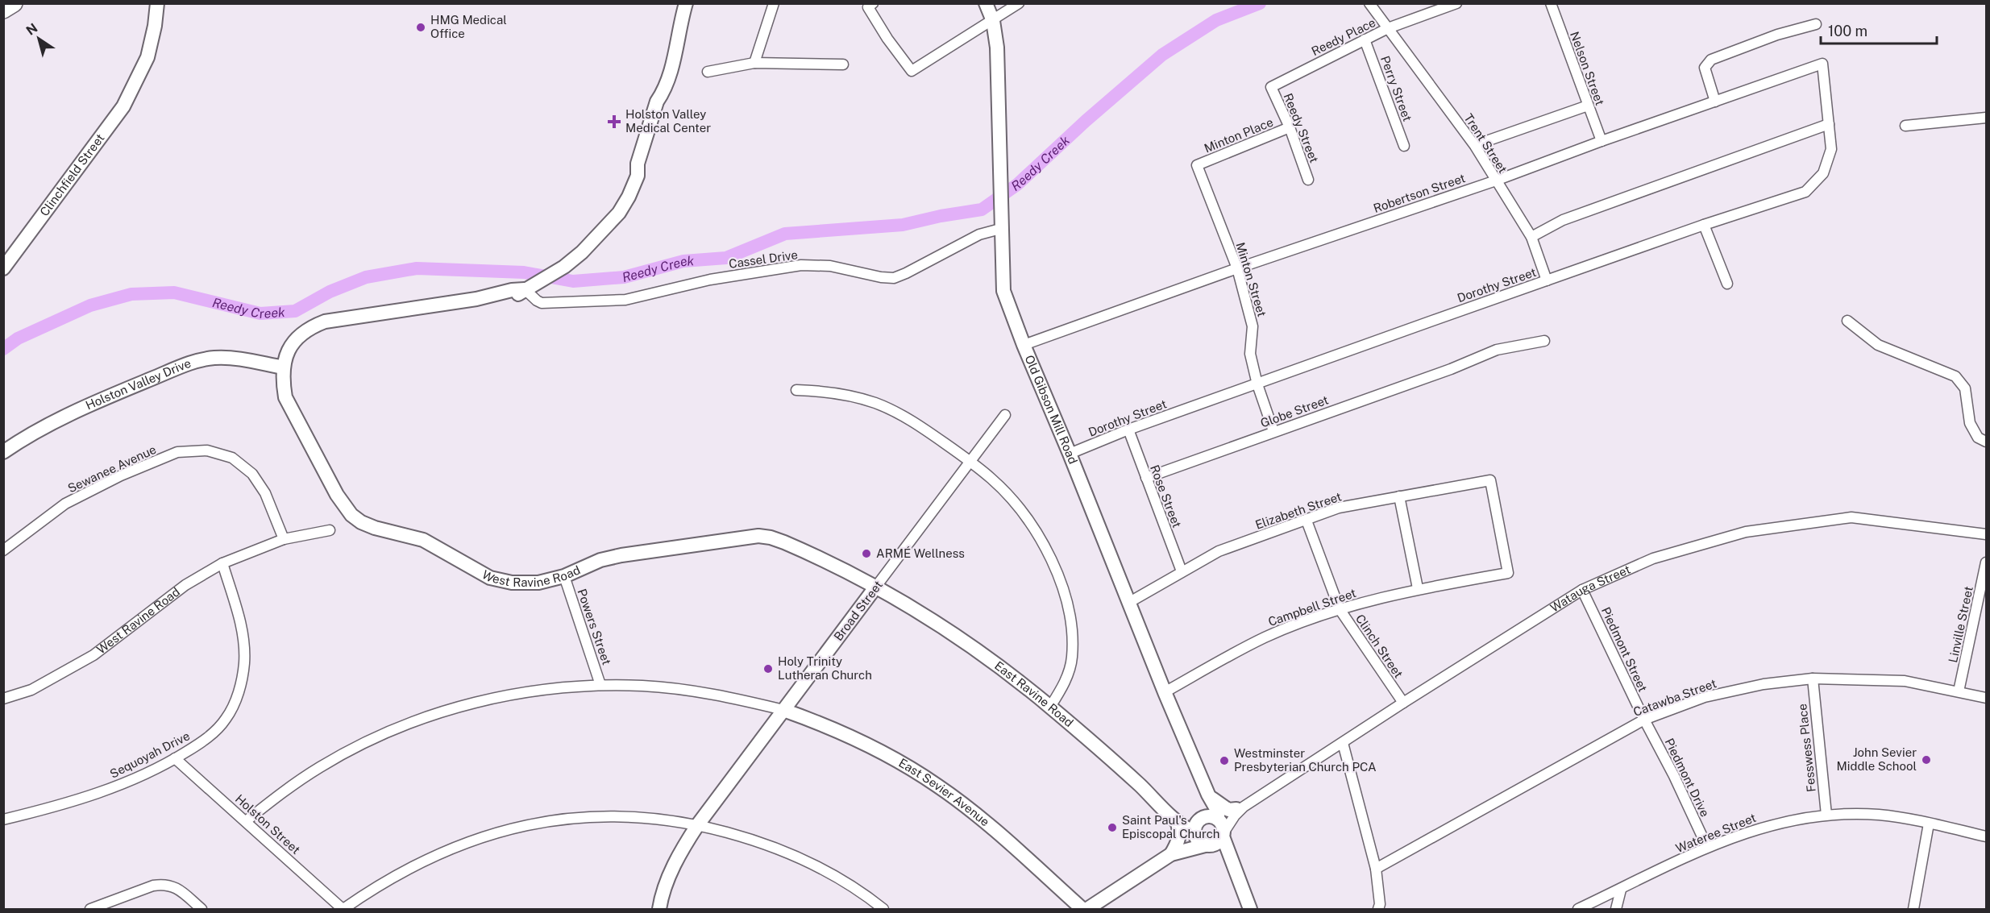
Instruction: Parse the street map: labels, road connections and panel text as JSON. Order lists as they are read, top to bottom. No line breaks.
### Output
{"streets":{"street":["Reedy Place","Nelson Street","Perry Street","Reedy Street","Minton Place","Trent Street","Clinchfield Street","Robertson Street","Cassel Drive","Minton Street","Dorothy Street","Holston Valley Drive","Old Gibson Mill Road","Globe Street","Sewanee Avenue","Rose Street","Elizabeth Street","West Ravine Road","Watauga Street","Campbell Street","Broad Street","Linville Street","Powers Street","Clinch Street","Piedmont Street","East Ravine Road","Catawba Street","Fesswess Place","Sequoyah Drive","Piedmont Drive","East Sevier Avenue","Holston Street","Wateree Street"]},"crossings":[["Reedy Place","Perry Street"],["Reedy Place","Reedy Street"],["Reedy Place","Trent Street"],["Nelson Street","Robertson Street"],["Reedy Street","Minton Place"],["Minton Place","Minton Street"],["Trent Street","Robertson Street"],["Trent Street","Dorothy Street"],["Robertson Street","Minton Street"],["Robertson Street","Dorothy Street"],["Robertson Street","Old Gibson Mill Road"],["Cassel Drive","Old Gibson Mill Road"],["Cassel Drive","West Ravine Road"],["Minton Street","Dorothy Street"],["Minton Street","Globe Street"],["Dorothy Street","Old Gibson Mill Road"],["Dorothy Street","Rose Street"],["Holston Valley Drive","West Ravine Road"],["Old Gibson Mill Road","Elizabeth Street"],["Old Gibson Mill Road","Watauga Street"],["Old Gibson Mill Road","Campbell Street"],["Globe Street","Rose Street"],["Sewanee Avenue","West Ravine Road"],["Rose Street","Elizabeth Street"],["Elizabeth Street","Campbell Street"],["Elizabeth Street","Clinch Street"],["West Ravine Road","Broad Street"],["West Ravine Road","Powers Street"],["West Ravine Road","East Ravine Road"],["West Ravine Road","Sequoyah Drive"],["Watauga Street","Clinch Street"],["Watauga Street","Piedmont Street"],["Campbell Street","Clinch Street"],["Broad Street","East Ravine Road"],["Broad Street","East Sevier Avenue"],["Linville Street","Catawba Street"],["Piedmont Street","Catawba Street"],["Piedmont Street","Piedmont Drive"],["Catawba Street","Fesswess Place"],["Catawba Street","Piedmont Drive"],["Fesswess Place","Wateree Street"],["Sequoyah Drive","Holston Street"],["Piedmont Drive","Wateree Street"]],"water":["Reedy Creek"],"places":{"other":["HMG Medical Office","ARMÉ Wellness","Holy Trinity Lutheran Church","John Sevier Middle School","Westminster Presbyterian Church PCA","Saint Paul's Episcopal Church"],"health":["Holston Valley Medical Center"]},"scale_bar":"100 m","north":"top left"}
